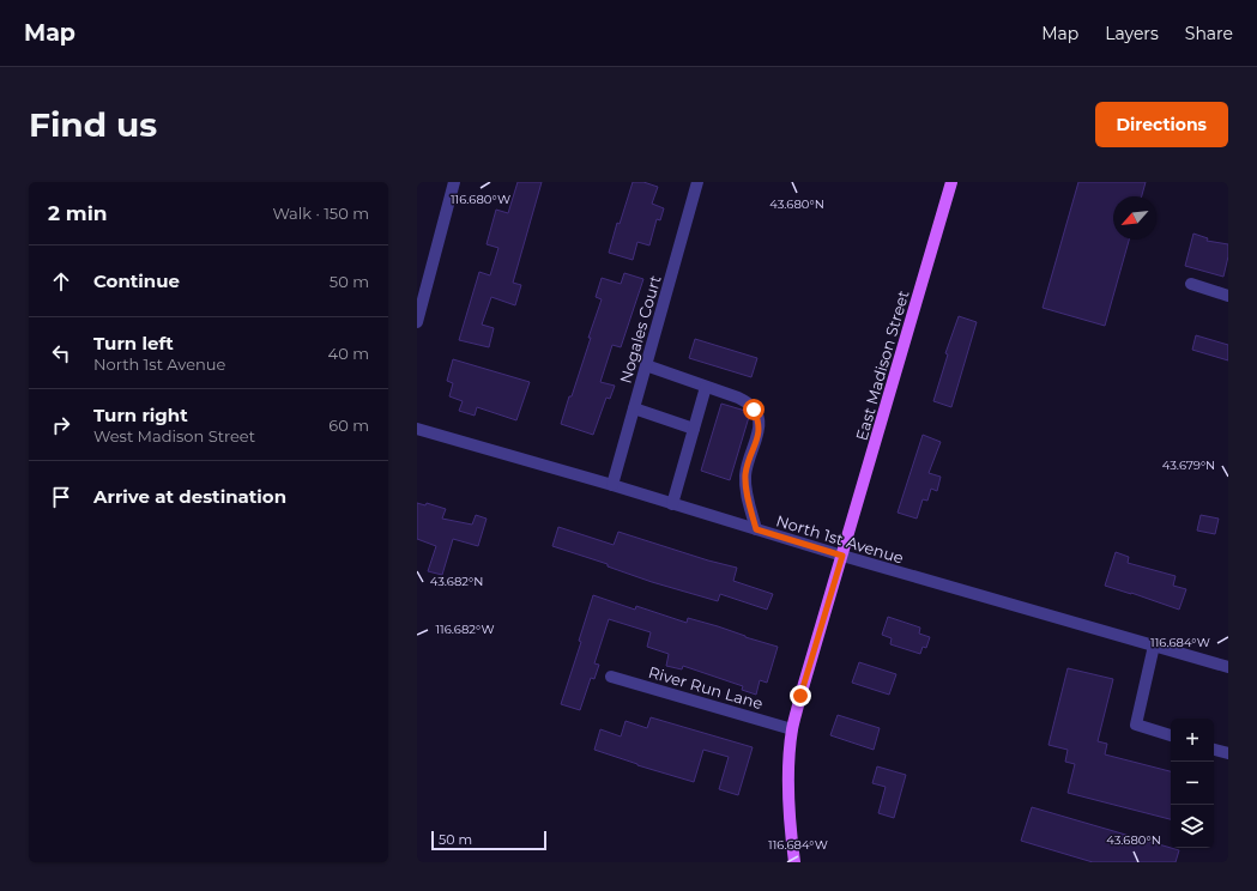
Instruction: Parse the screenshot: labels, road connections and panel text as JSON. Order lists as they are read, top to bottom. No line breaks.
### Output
{"streets":{"main road":["East Madison Street"],"street":["Nogales Court","North 1st Avenue","River Run Lane"]},"crossings":[["Nogales Court","North 1st Avenue"],["East Madison Street","North 1st Avenue"],["East Madison Street","River Run Lane"]],"scale_bar":"50 m","north":"bottom left","page":{"header":"Map","nav":["Map","Layers","Share"],"buttons":"Directions","title":"Find us","heading":["2 min","Walk · 150 m"],"list":[["Continue","50 m"],["Turn left","North 1st Avenue","40 m"],["Turn right","West Madison Street","60 m"],"Arrive at destination"],"map_buttons":["+","−"],"scale":"50 m"},"coordinates":["116.680°W","43.680°N","43.679°N","43.682°N","116.682°W","116.684°W"]}
